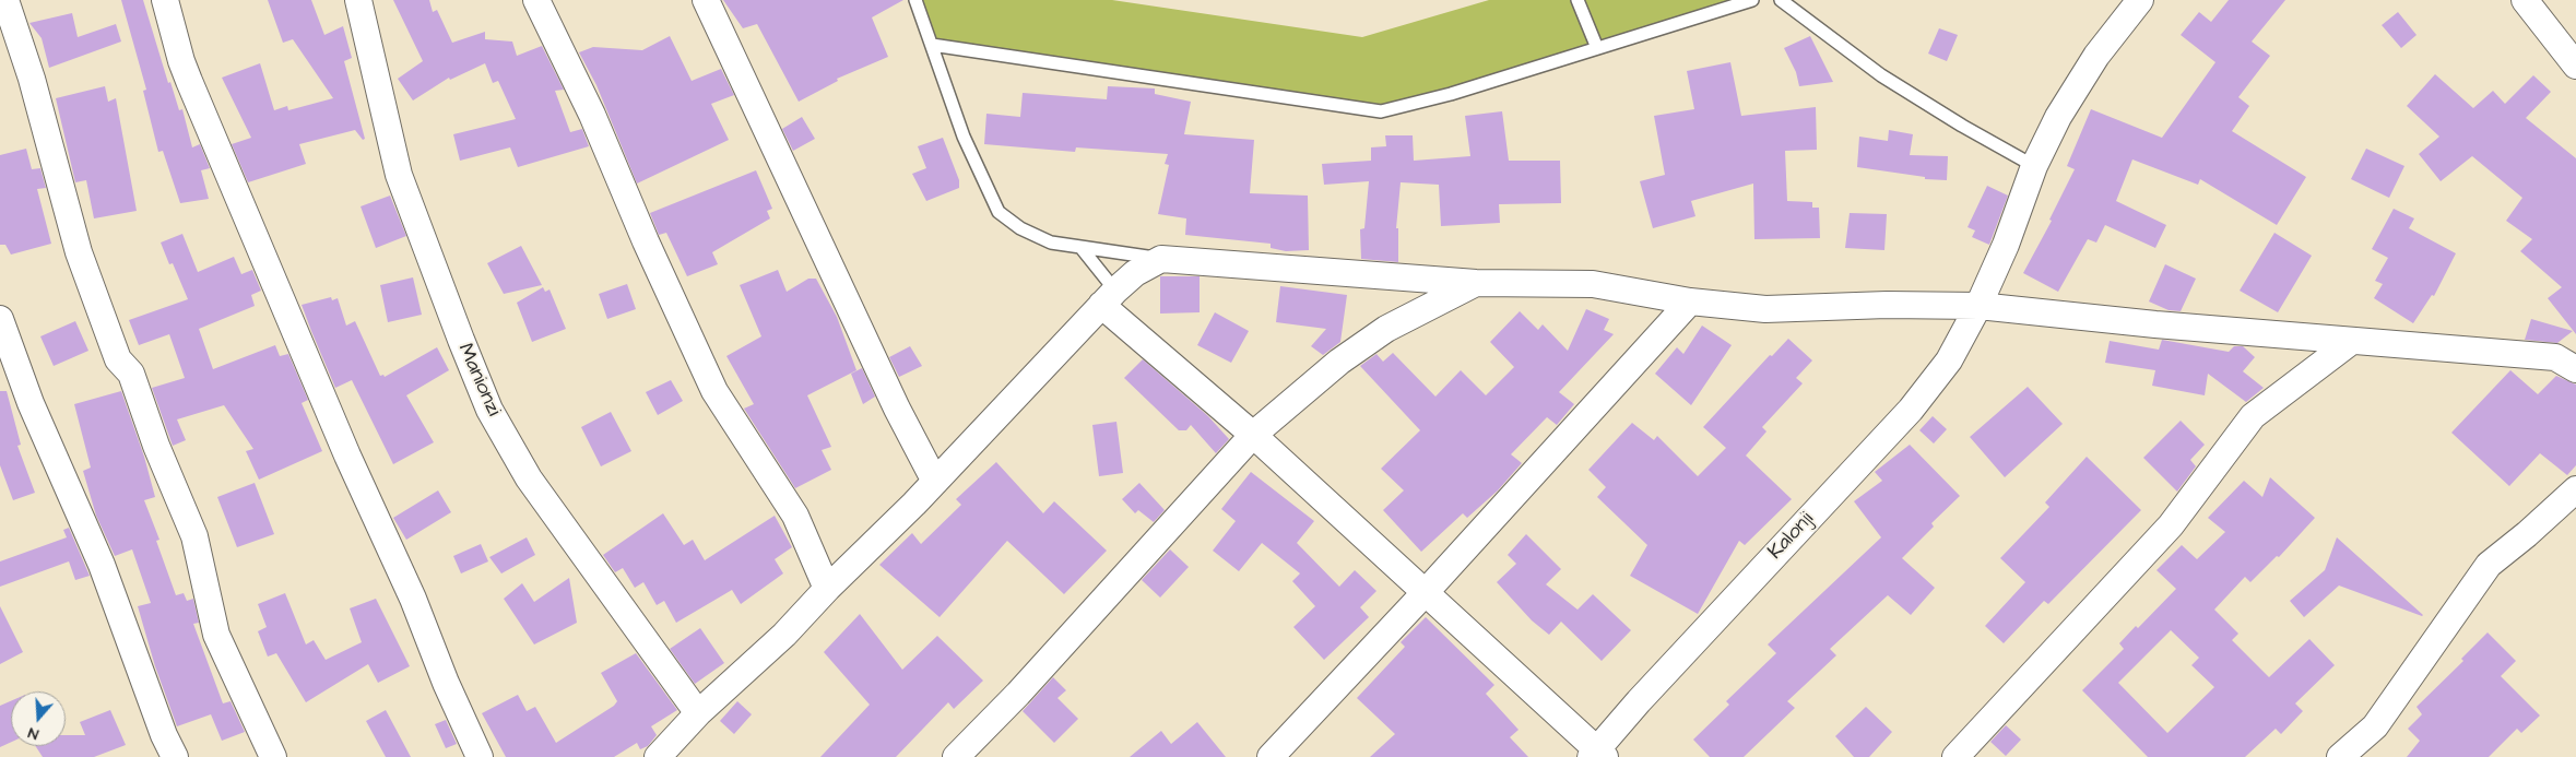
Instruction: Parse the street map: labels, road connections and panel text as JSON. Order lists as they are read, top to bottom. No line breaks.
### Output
{"streets":{"street":["Manionzi","Kalonji"]},"north":"bottom"}
